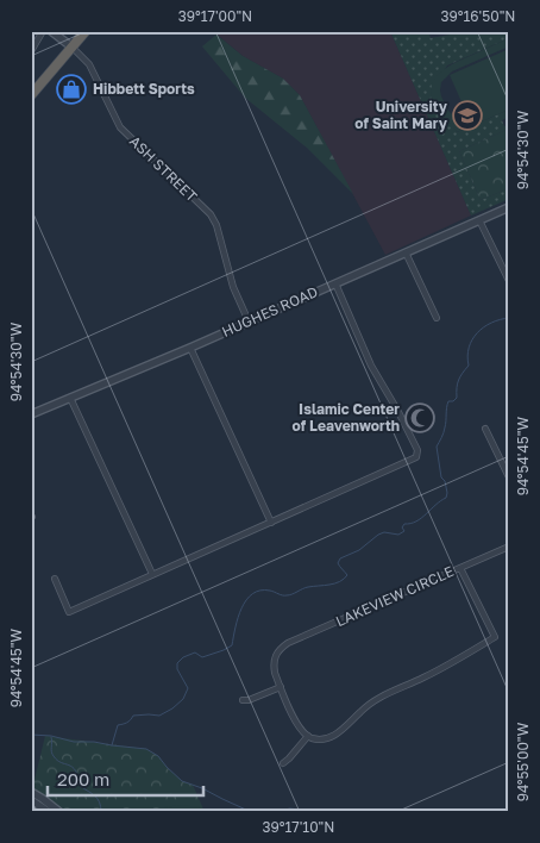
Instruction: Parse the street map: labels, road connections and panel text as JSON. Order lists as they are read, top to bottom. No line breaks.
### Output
{"streets":{"street":["ASH STREET","HUGHES ROAD","LAKEVIEW CIRCLE"]},"crossings":[["ASH STREET","HUGHES ROAD"]],"places":{"shop":["Hibbett Sports"],"school or university":["University of Saint Mary"],"mosque":["Islamic Center of Leavenworth"]},"scale_bar":"200 m","coordinates":["39°17'00\"N","39°16'50\"N","94°54'30\"W","94°54'45\"W","94°55'00\"W","39°17'10\"N"]}
